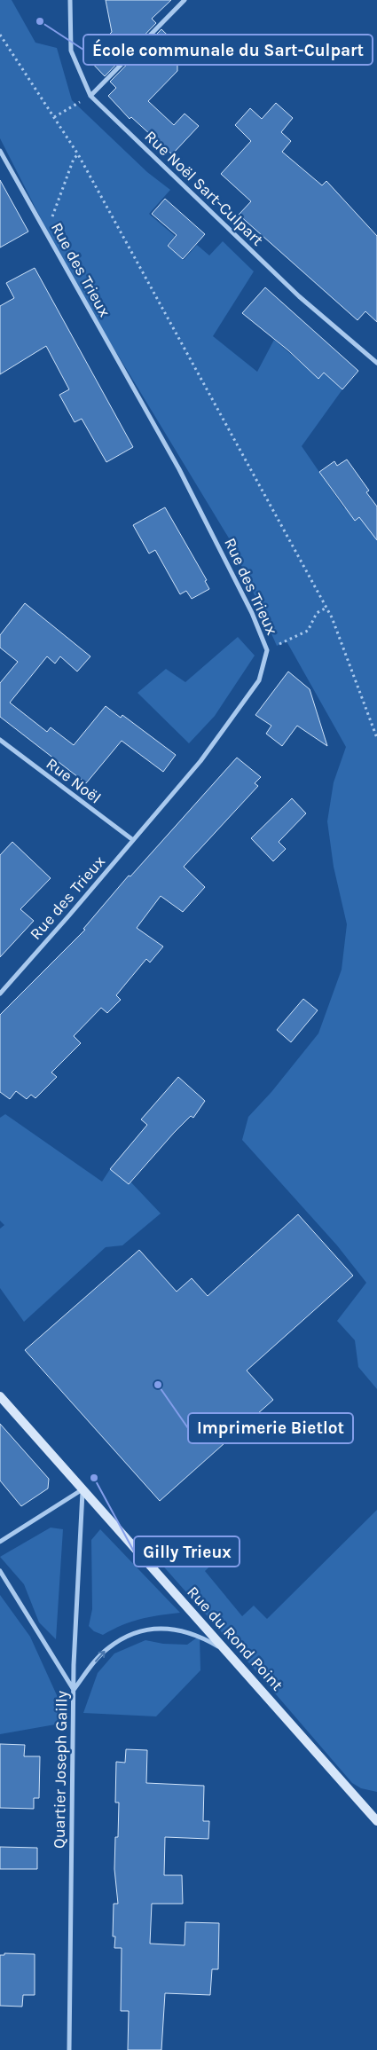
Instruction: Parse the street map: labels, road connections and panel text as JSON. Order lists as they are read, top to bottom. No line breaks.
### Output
{"streets":{"street":["Rue Noël Sart-Culpart","Rue des Trieux","Rue Noël","Rue du Rond Point","Quartier Joseph Gailly"]},"crossings":[["Rue des Trieux","Rue Noël"],["Rue du Rond Point","Quartier Joseph Gailly"]],"places":["École communale du Sart-Culpart","Imprimerie Bietlot","Gilly Trieux"]}
